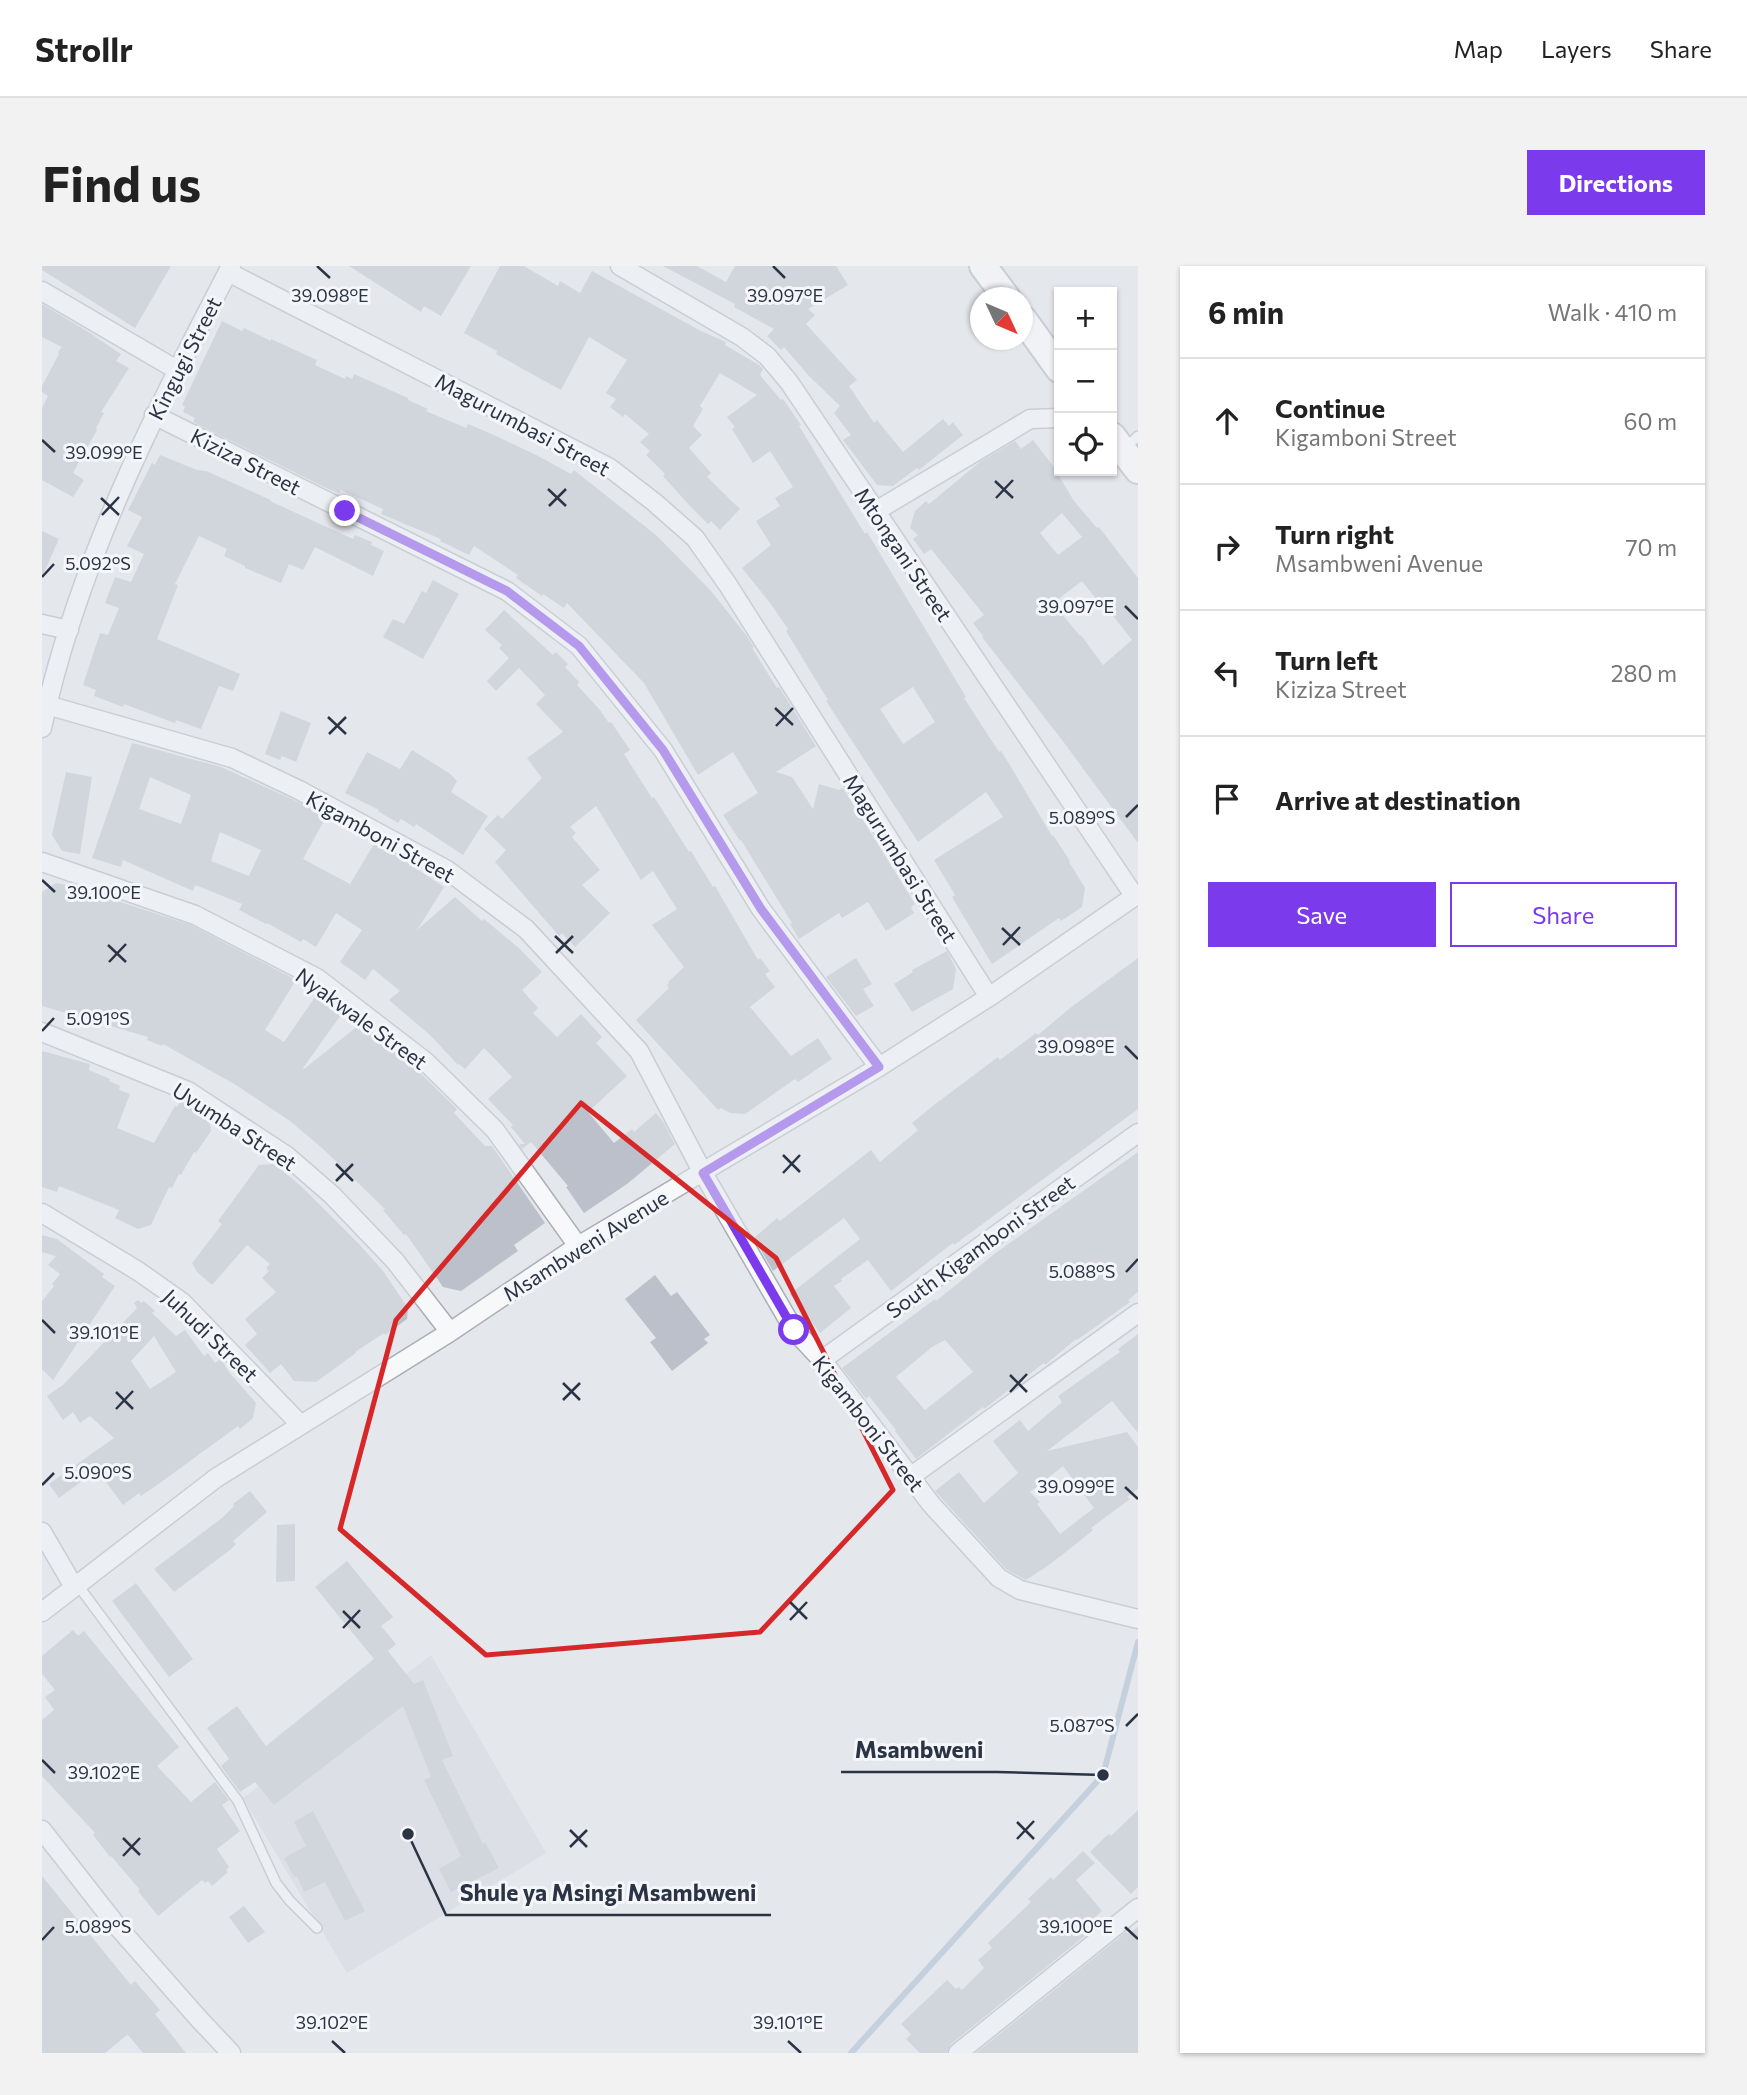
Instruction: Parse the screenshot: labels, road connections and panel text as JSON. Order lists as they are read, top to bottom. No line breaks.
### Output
{"streets":{"street":["Kingugi Street","Magurumbasi Street","Kiziza Street","Mtongani Street","Kigamboni Street","Nyakwale Street","Uvumba Street","Msambweni Avenue","South Kigamboni Street","Juhudi Street"]},"crossings":[["Kingugi Street","Magurumbasi Street"],["Kingugi Street","Kiziza Street"],["Kingugi Street","Kigamboni Street"],["Magurumbasi Street","Msambweni Avenue"],["Kiziza Street","Msambweni Avenue"],["Mtongani Street","Msambweni Avenue"],["Kigamboni Street","Msambweni Avenue"],["Kigamboni Street","South Kigamboni Street"],["Nyakwale Street","Msambweni Avenue"],["Uvumba Street","Msambweni Avenue"],["Msambweni Avenue","Juhudi Street"]],"places":["Msambweni","Shule ya Msingi Msambweni"],"north":"bottom right","page":{"header":"Strollr","nav":["Map","Layers","Share"],"buttons":["Directions",["Save","Share"]],"title":"Find us","heading":["6 min","Walk · 410 m"],"map_buttons":["+","−"],"list":[["Continue","Kigamboni Street","60 m"],["Turn right","Msambweni Avenue","70 m"],["Turn left","Kiziza Street","280 m"],"Arrive at destination"]},"coordinates":["39.098°E","39.097°E","39.099°E","5.092°S","5.089°S","39.100°E","5.091°S","5.088°S","39.101°E","5.090°S","5.087°S","39.102°E"]}
